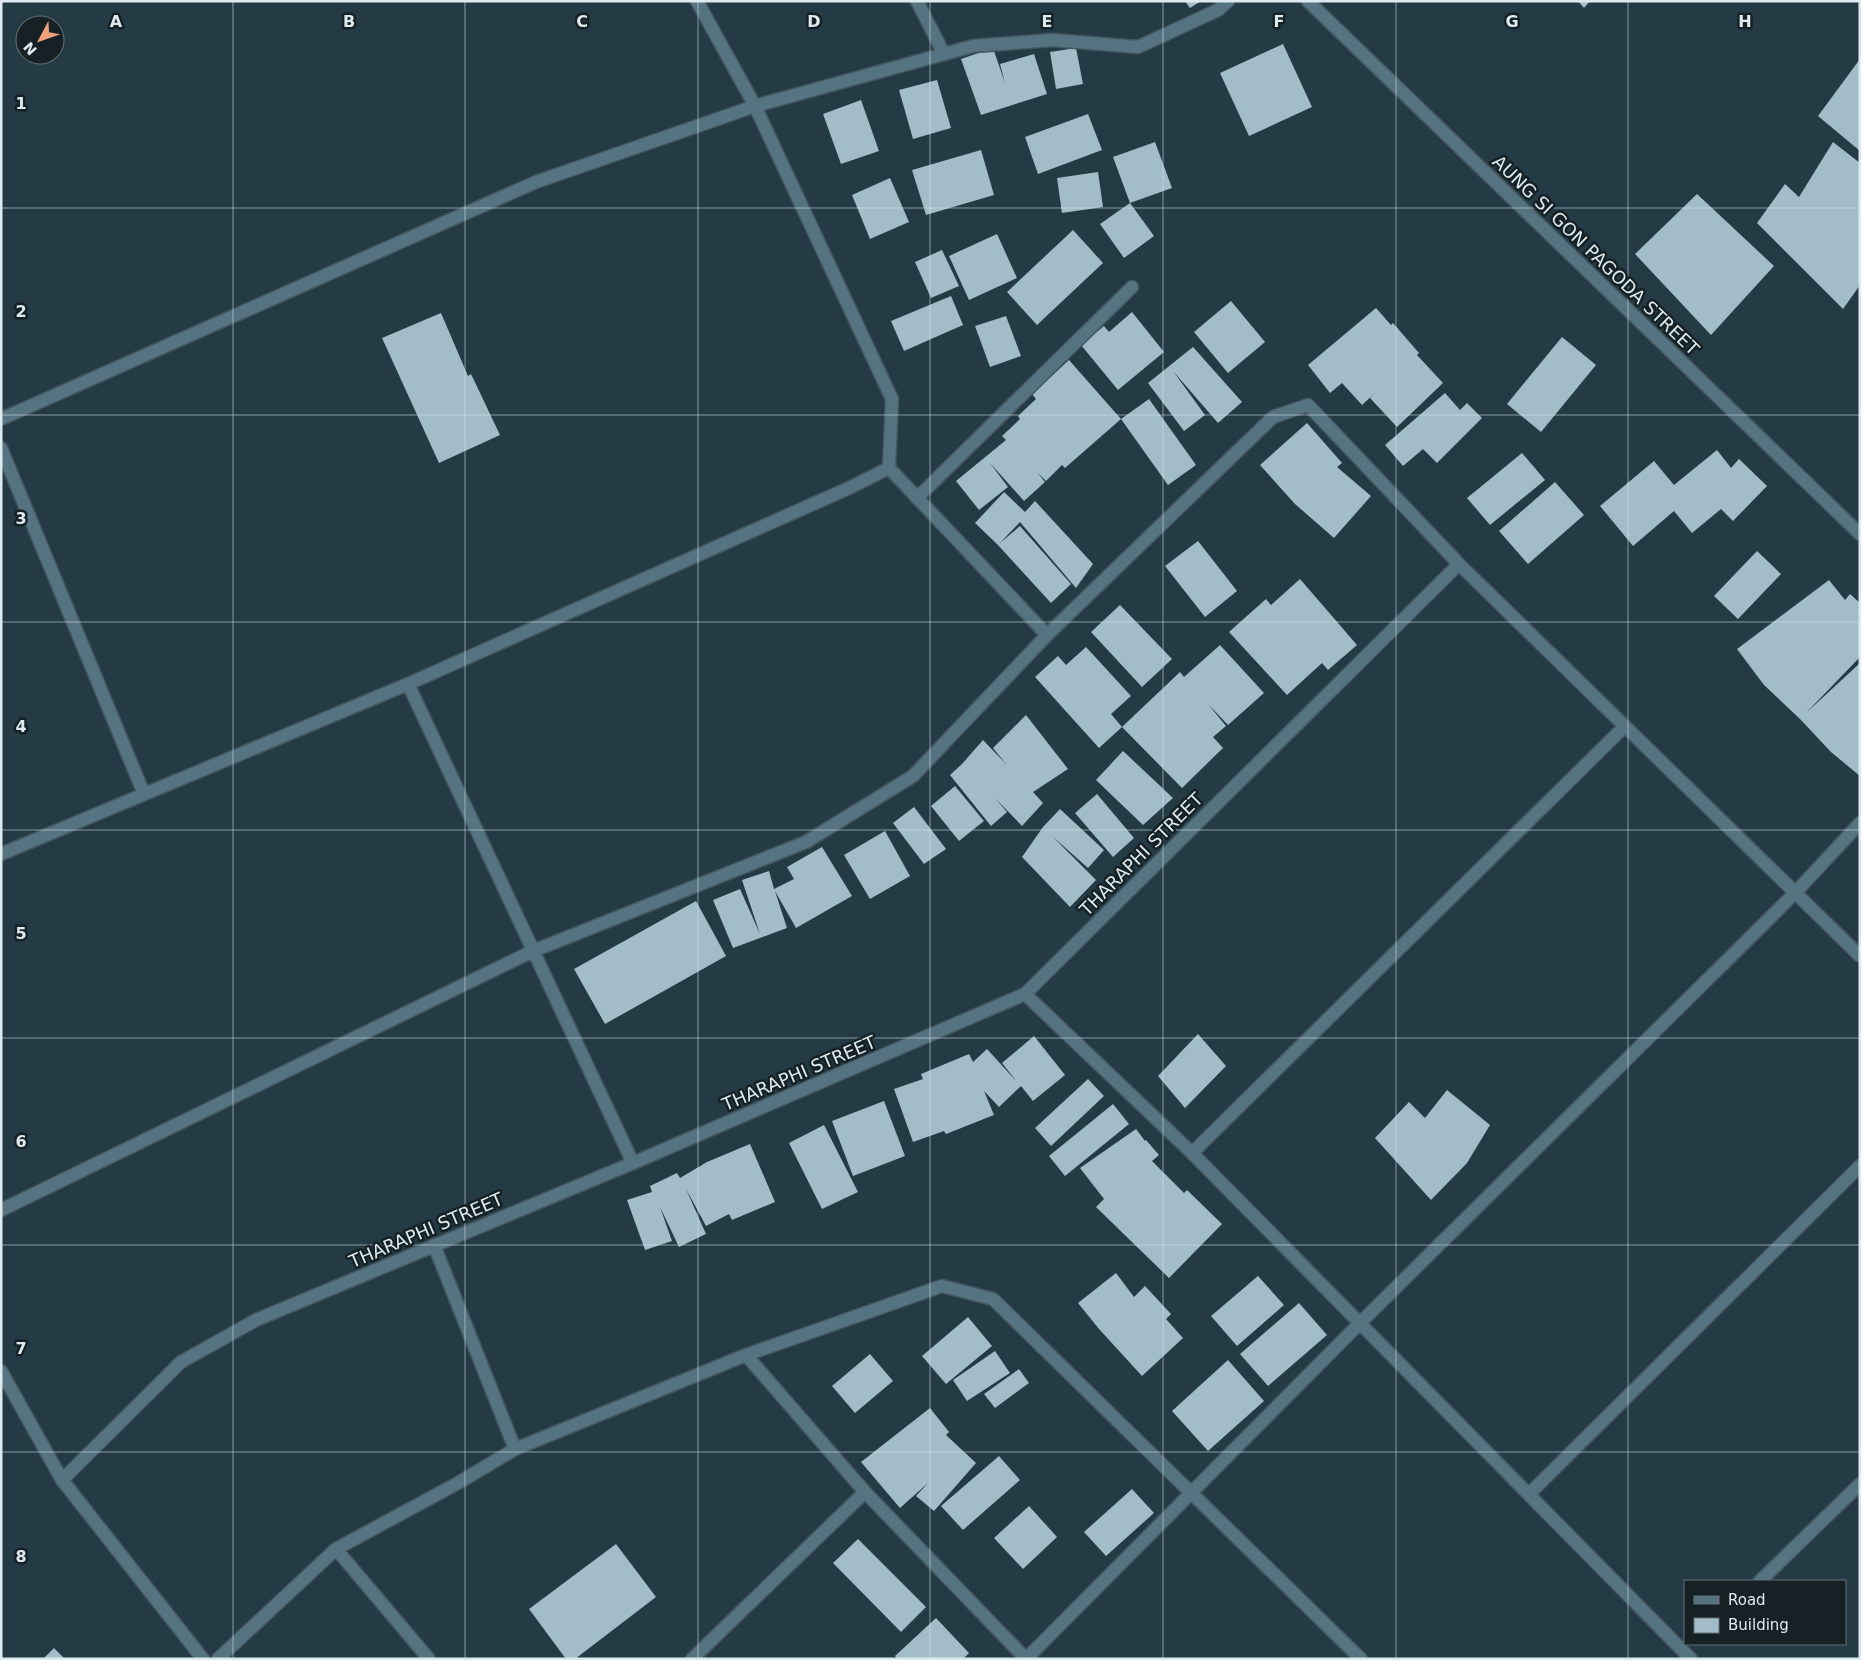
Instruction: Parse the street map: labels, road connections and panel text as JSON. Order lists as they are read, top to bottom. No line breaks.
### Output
{"streets":{"street":["AUNG SI GON PAGODA STREET","THARAPHI STREET"]},"legend":["Road","Building"],"north":"bottom left","grid":{"columns":["A","B","C","D","E","F","G","H"],"rows":["1","2","3","4","5","6","7","8"]}}
